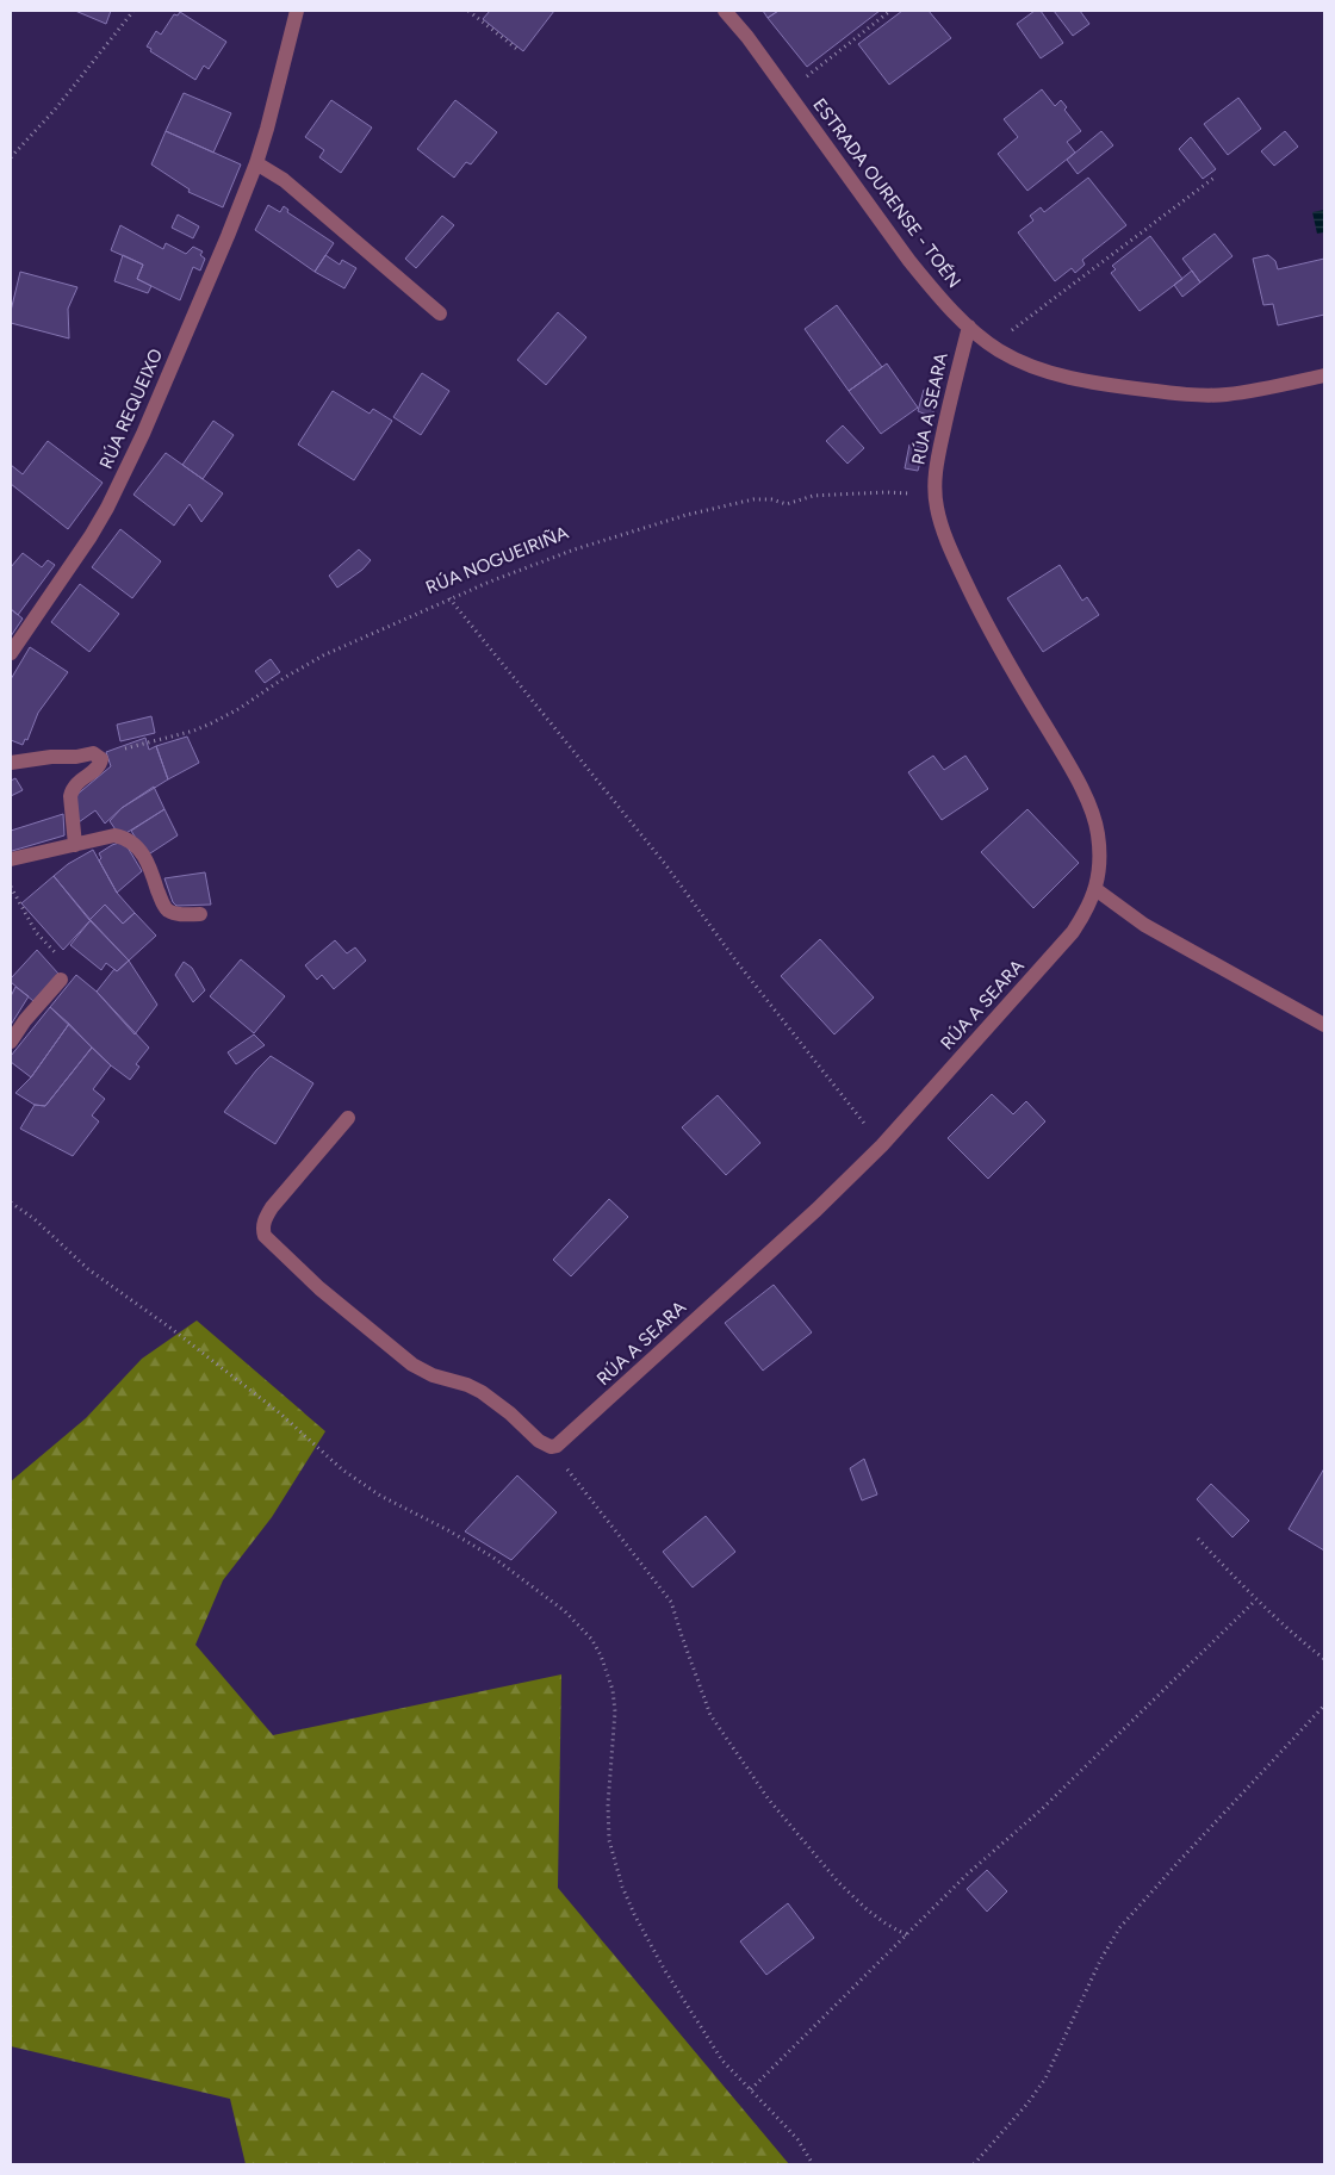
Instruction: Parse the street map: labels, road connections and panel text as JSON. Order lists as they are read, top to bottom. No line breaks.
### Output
{"streets":{"street":["ESTRADA OURENSE - TOÉN","RÚA REQUEIXO","RÚA A SEARA"],"path":["RÚA NOGUEIRIÑA"]},"crossings":[["ESTRADA OURENSE - TOÉN","RÚA A SEARA"],["RÚA A SEARA","RÚA NOGUEIRIÑA"]]}
